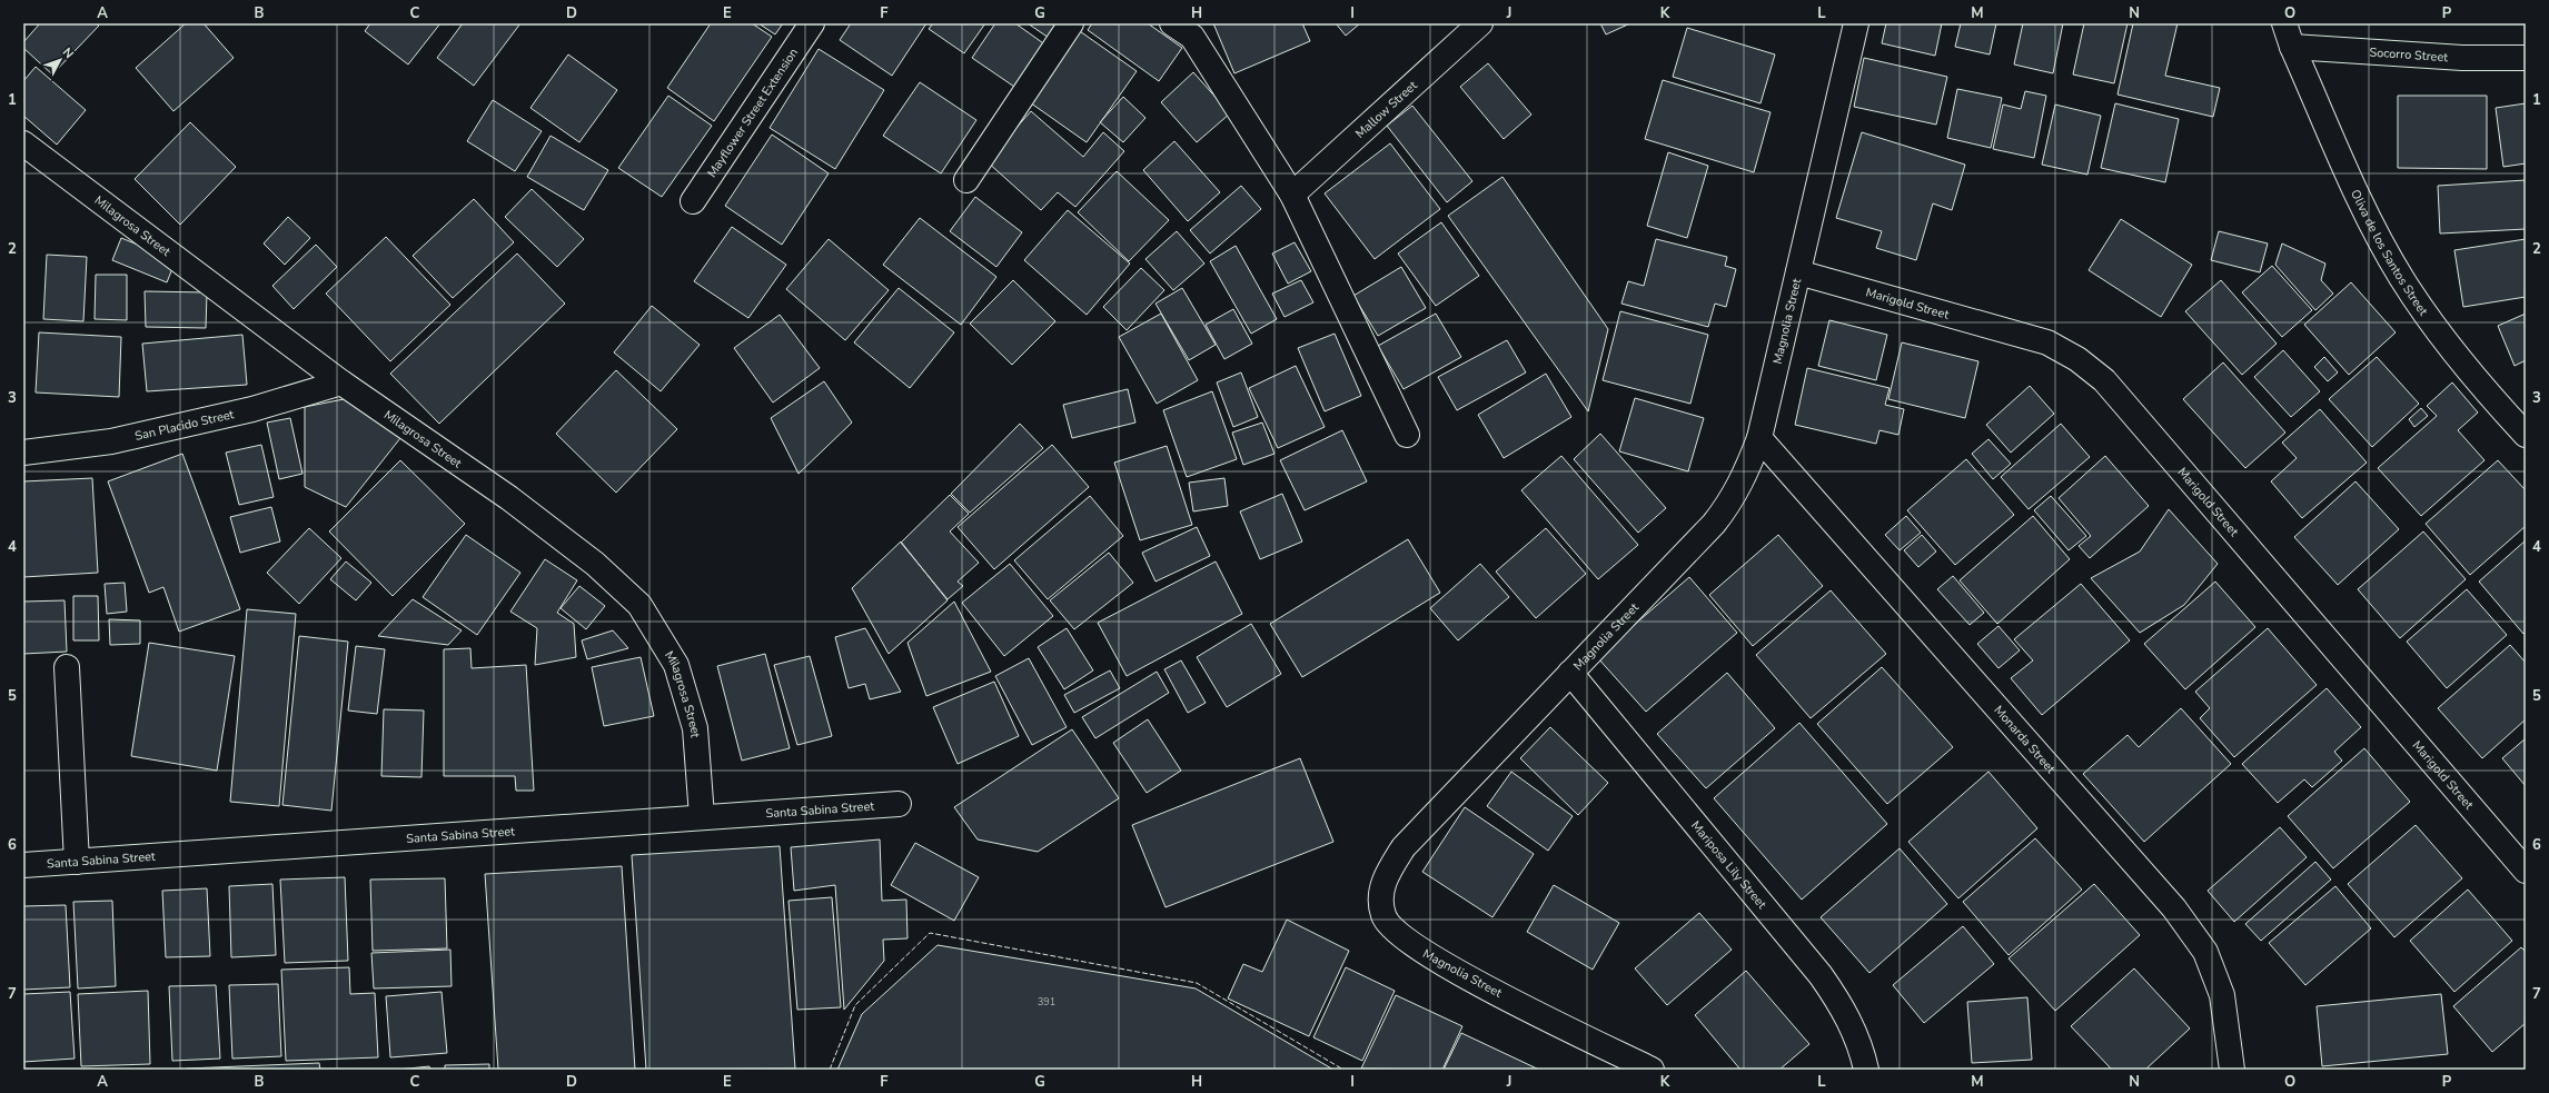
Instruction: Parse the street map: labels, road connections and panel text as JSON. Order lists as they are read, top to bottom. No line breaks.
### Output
{"streets":{"street":["Socorro Street","Mallow Street","Mayflower Street Extension","Milagrosa Street","Oliva de los Santos Street","Marigold Street","Magnolia Street","San Placido Street","Monarda Street","Santa Sabina Street","Mariposa Lily Street"]},"crossings":[["Socorro Street","Oliva de los Santos Street"],["Milagrosa Street","San Placido Street"],["Milagrosa Street","Santa Sabina Street"],["Marigold Street","Magnolia Street"],["Magnolia Street","Monarda Street"],["Magnolia Street","Mariposa Lily Street"]],"house_numbers":["391"],"north":"top right","grid":{"columns":["A","B","C","D","E","F","G","H","I","J","K","L","M","N","O","P"],"rows":["1","2","3","4","5","6","7"]}}
